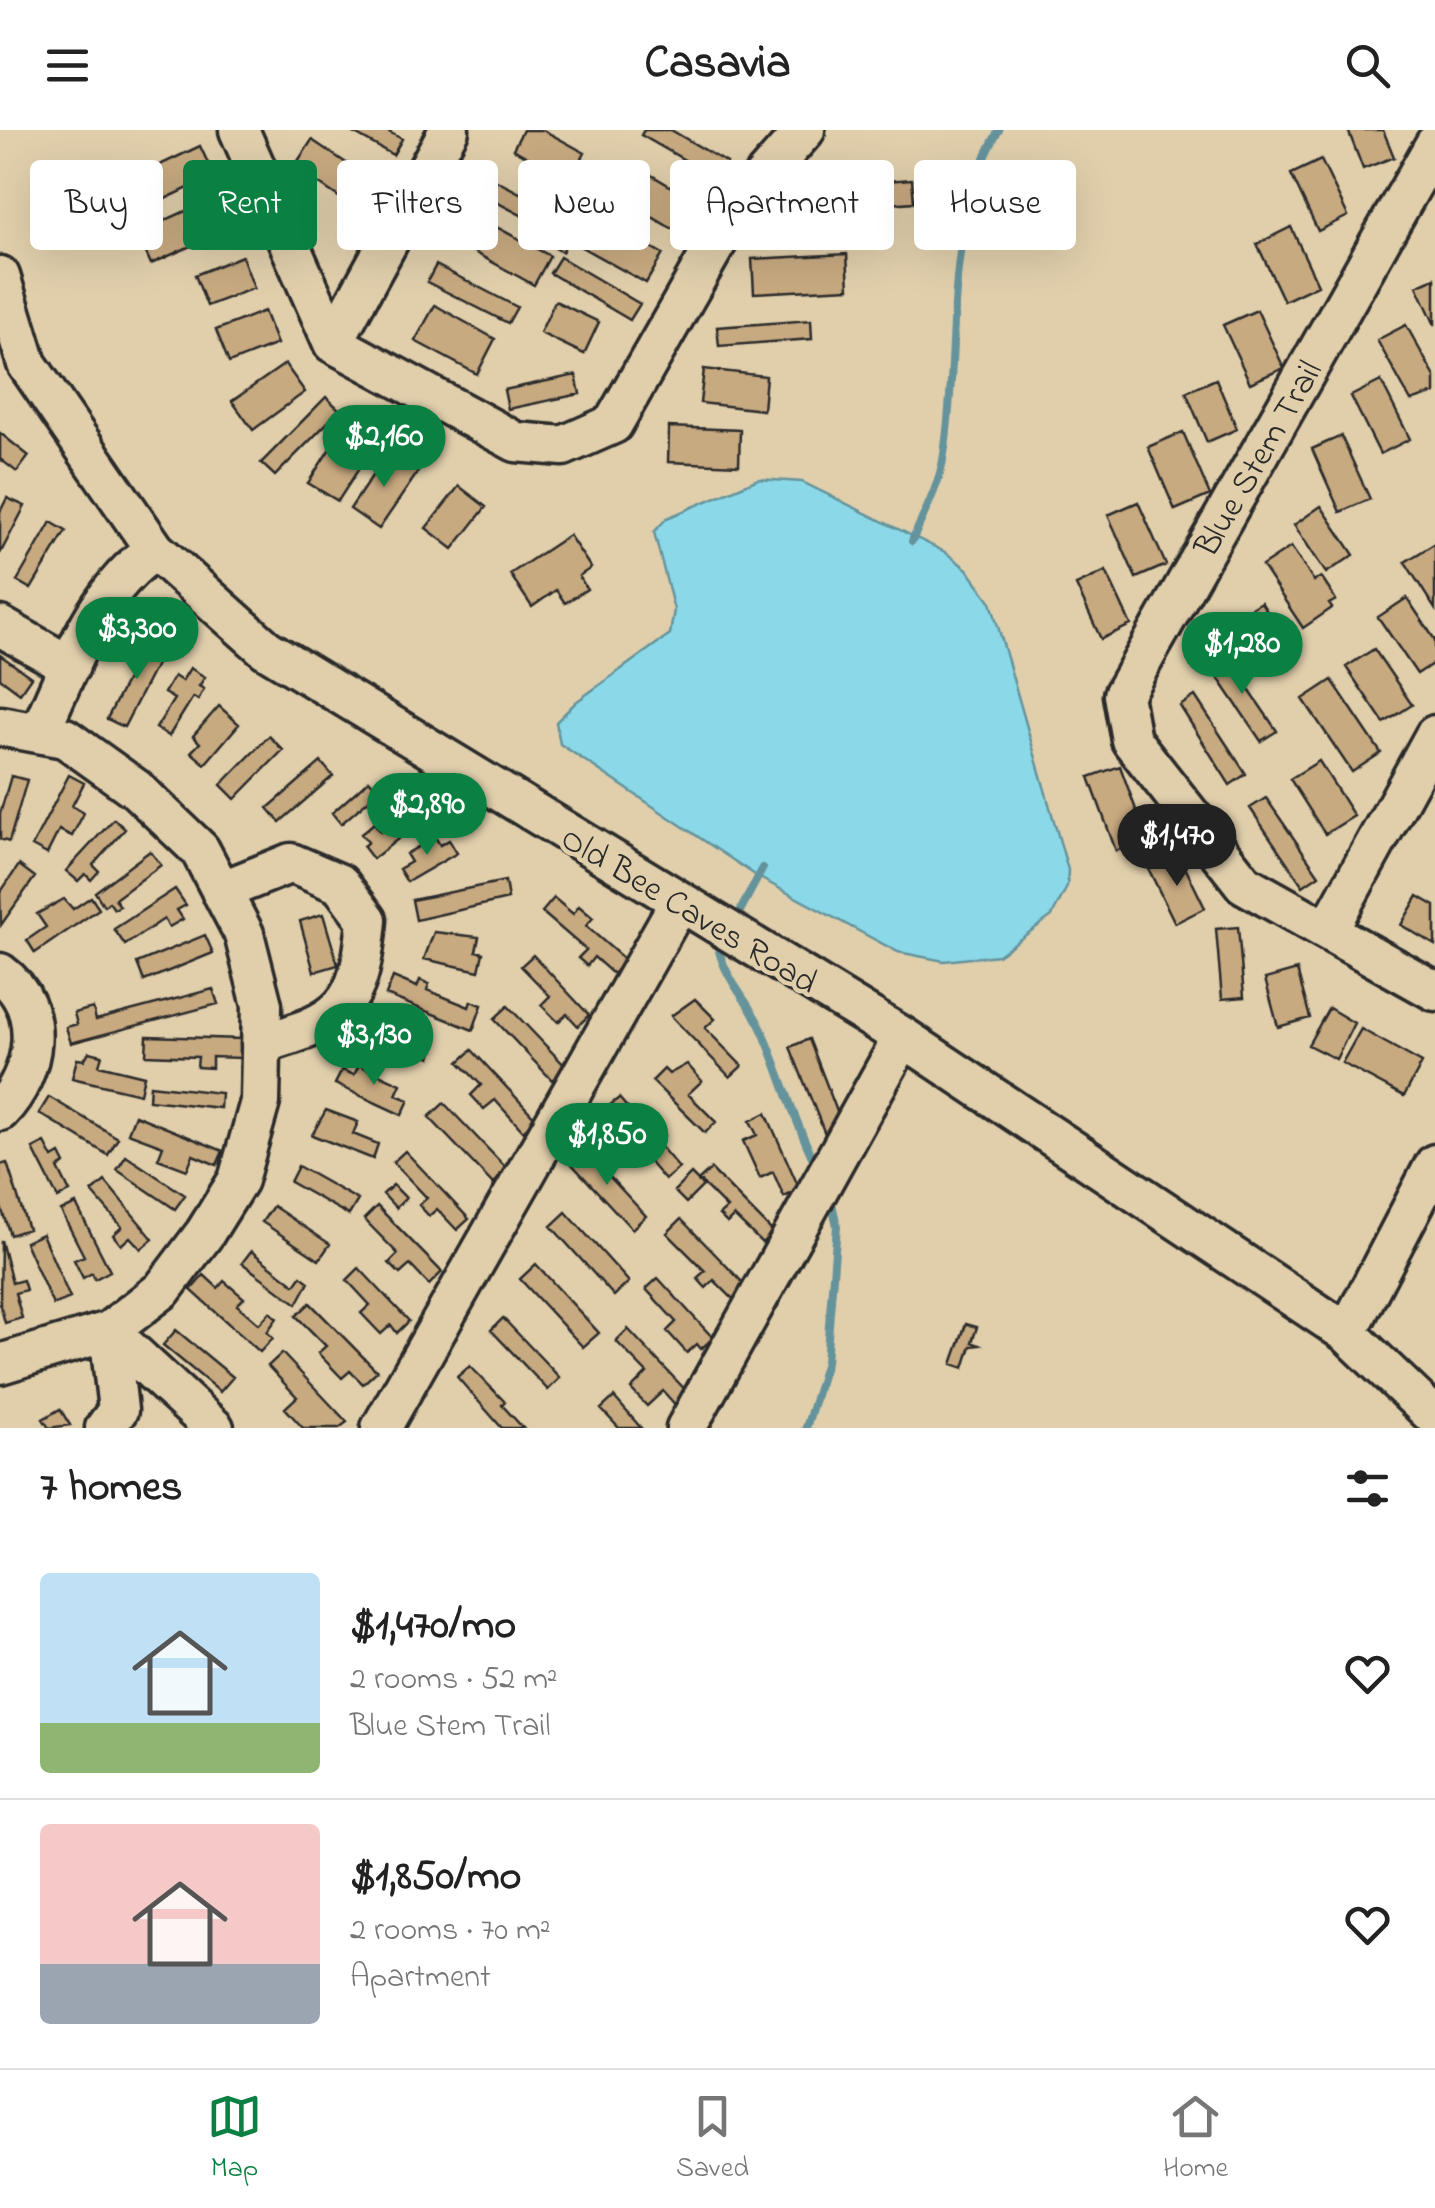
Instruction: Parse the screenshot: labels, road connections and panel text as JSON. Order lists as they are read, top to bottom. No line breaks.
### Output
{"streets":{"street":["Blue Stem Trail","Old Bee Caves Road"]},"page":{"header":"Casavia","chip":["Buy","Rent","Filters","New","Apartment","House"],"price":["$2,160","$3,300","$1,280","$2,890","$1,470","$3,130","$1,850"],"heading":"7 homes","list":[{"name":"$1,470/mo","note":"2 rooms · 52 m² · Blue Stem Trail"},{"name":"$1,850/mo","note":"2 rooms · 70 m² · Apartment"}],"tabs":["Map","Saved","Home"]}}
